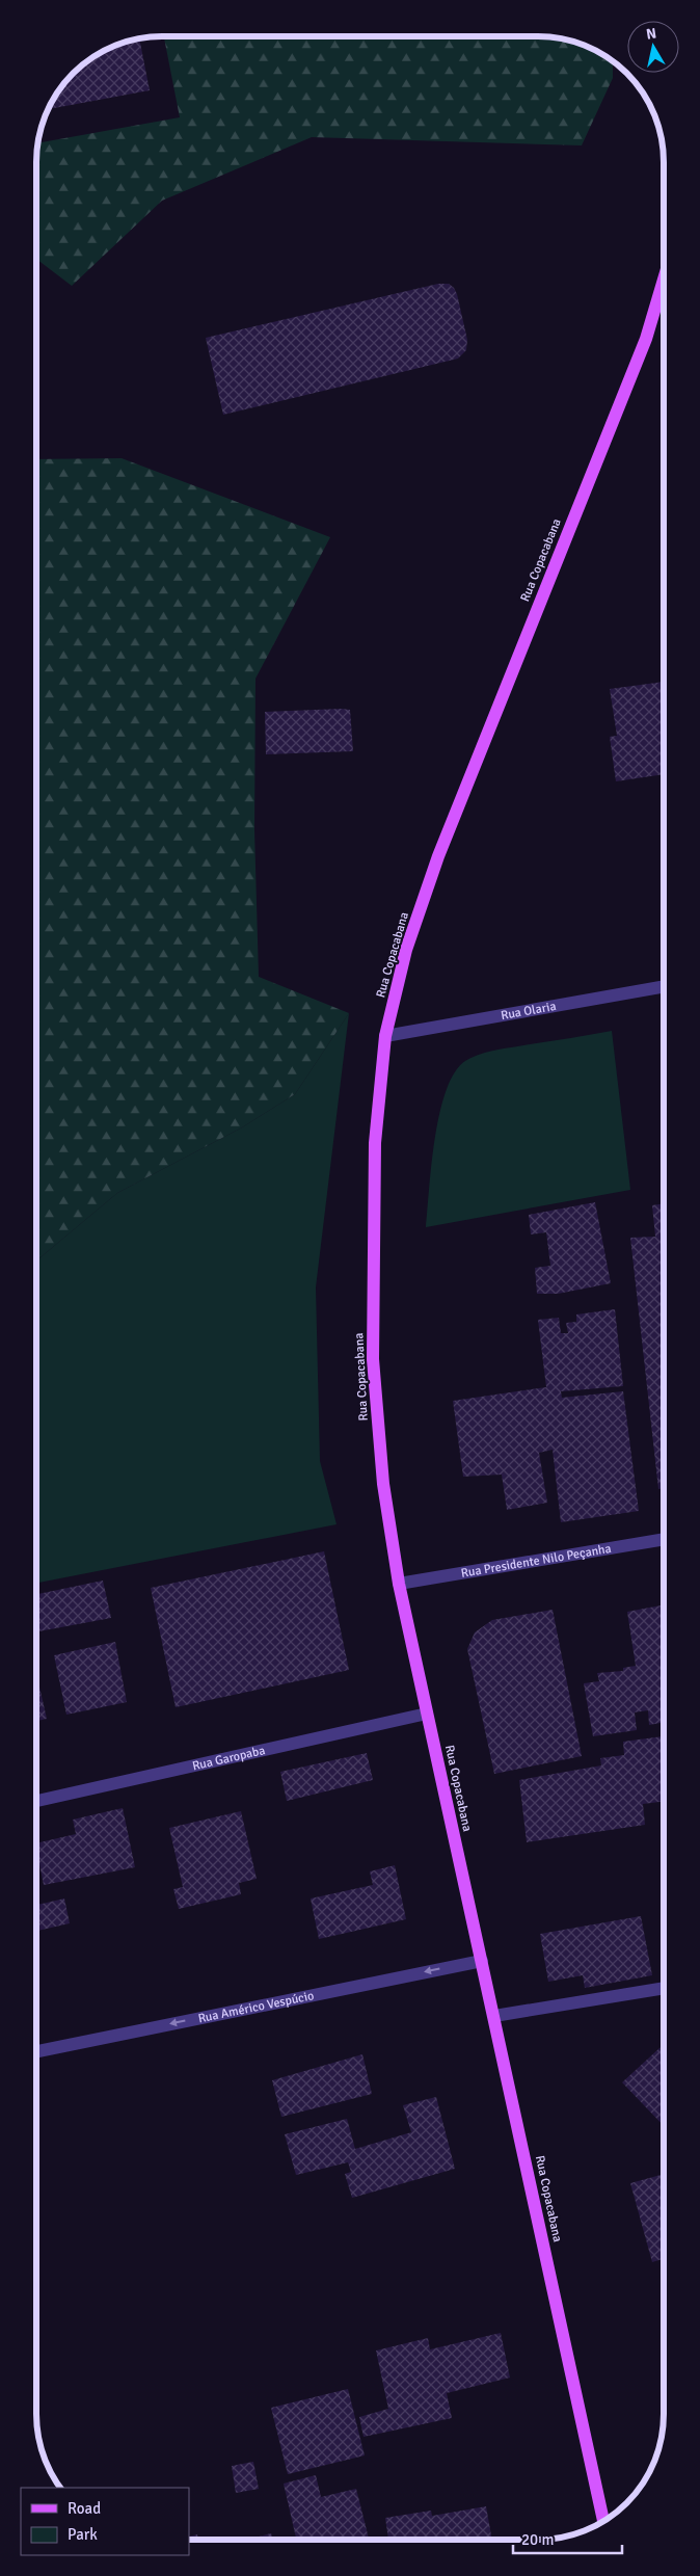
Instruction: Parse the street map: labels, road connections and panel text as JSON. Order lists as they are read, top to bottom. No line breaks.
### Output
{"streets":{"main road":["Rua Copacabana"],"street":["Rua Olaria","Rua Presidente Nilo Peçanha","Rua Garopaba","Rua Américo Vespúcio"]},"crossings":[["Rua Copacabana","Rua Olaria"],["Rua Copacabana","Rua Presidente Nilo Peçanha"],["Rua Copacabana","Rua Garopaba"],["Rua Copacabana","Rua Américo Vespúcio"]],"one_way":["Rua Américo Vespúcio"],"legend":["Road","Park"],"scale_bar":"20 m","north":"top"}
